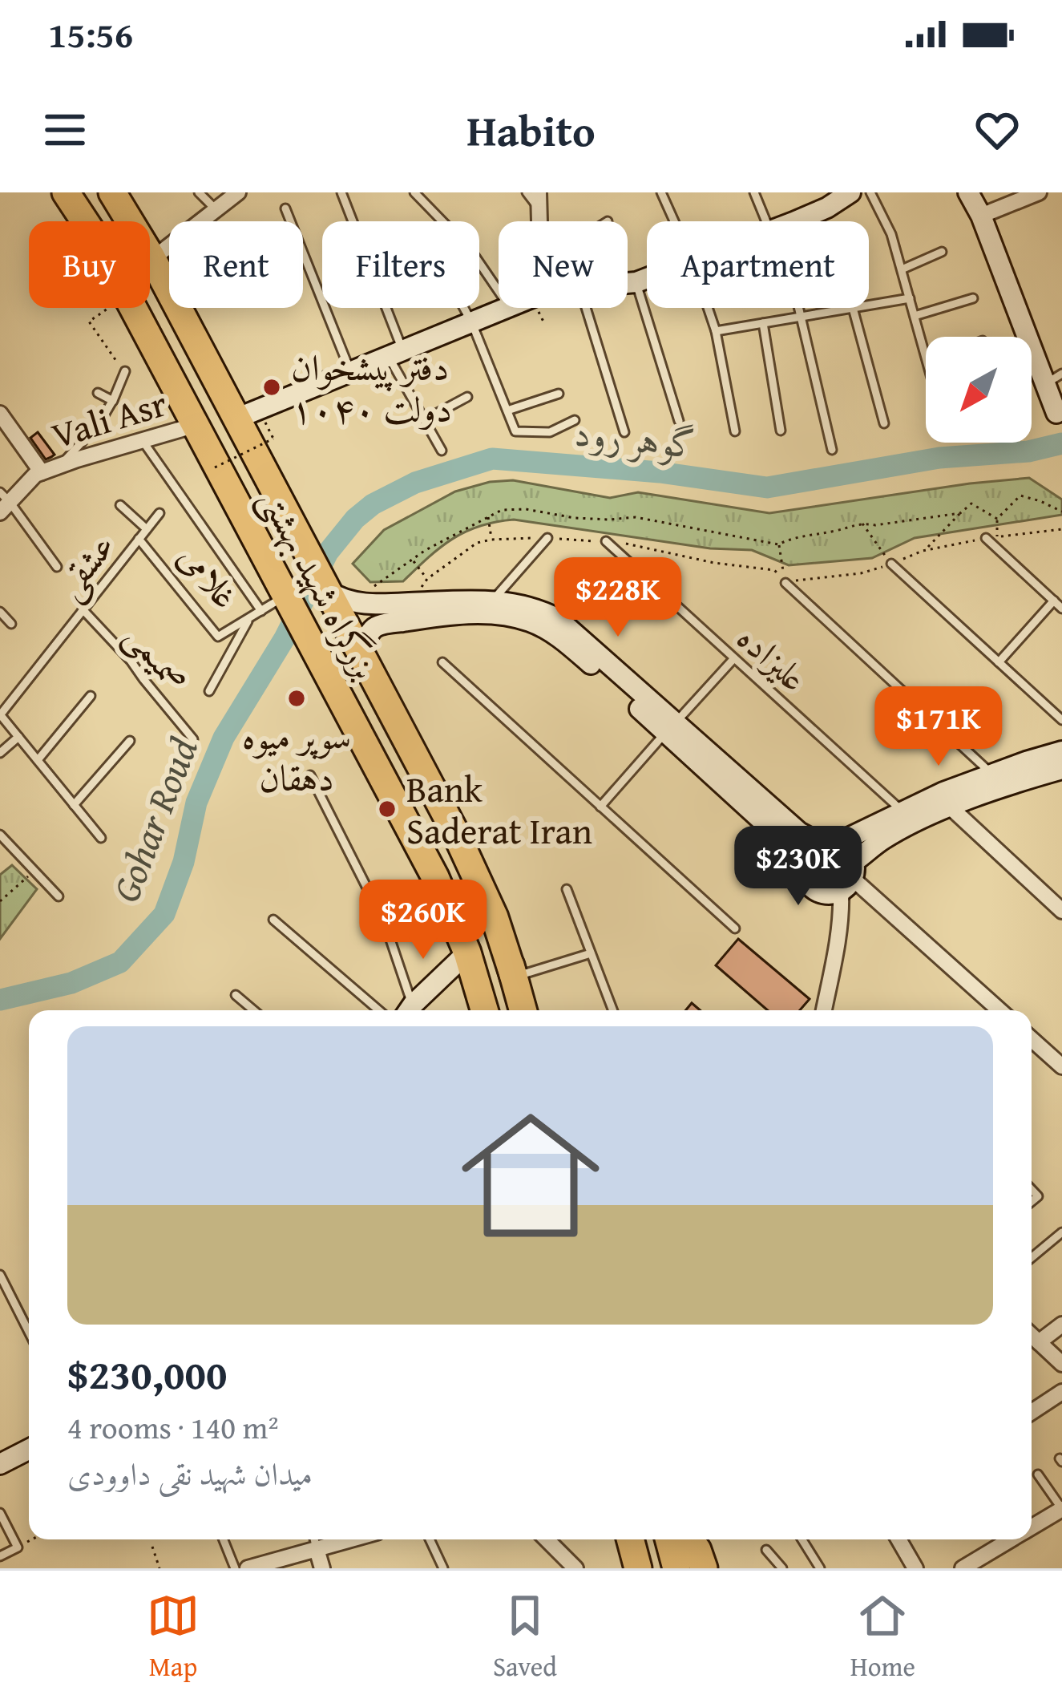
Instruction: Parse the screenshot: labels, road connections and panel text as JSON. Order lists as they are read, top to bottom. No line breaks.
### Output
{"streets":{"highway":["بزرگراه شهید بهشتی"],"street":["Vali Asr"],"lane":["عشقی","غلامی","صمیمی","علیزاده"]},"crossings":[["Vali Asr","بزرگراه شهید بهشتی"],["عشقی","غلامی"],["عشقی","صمیمی"],["غلامی","بزرگراه شهید بهشتی"]],"water":["گوهر رود","Gohar Roud"],"places":["دفتر پیشخوان دولت ۱۰۴۰","سوپر میوه دهقان","Bank Saderat Iran"],"north":"bottom left","page":{"status":"15:56","header":"Habito","chip":["Buy","Rent","Filters","New","Apartment"],"price":["$228K","$171K","$230K","$260K"],"list":[{"name":"$230,000","note":"4 rooms · 140 m² · میدان شهید نقی داوودی"}],"tabs":["Map","Saved","Home"]}}
